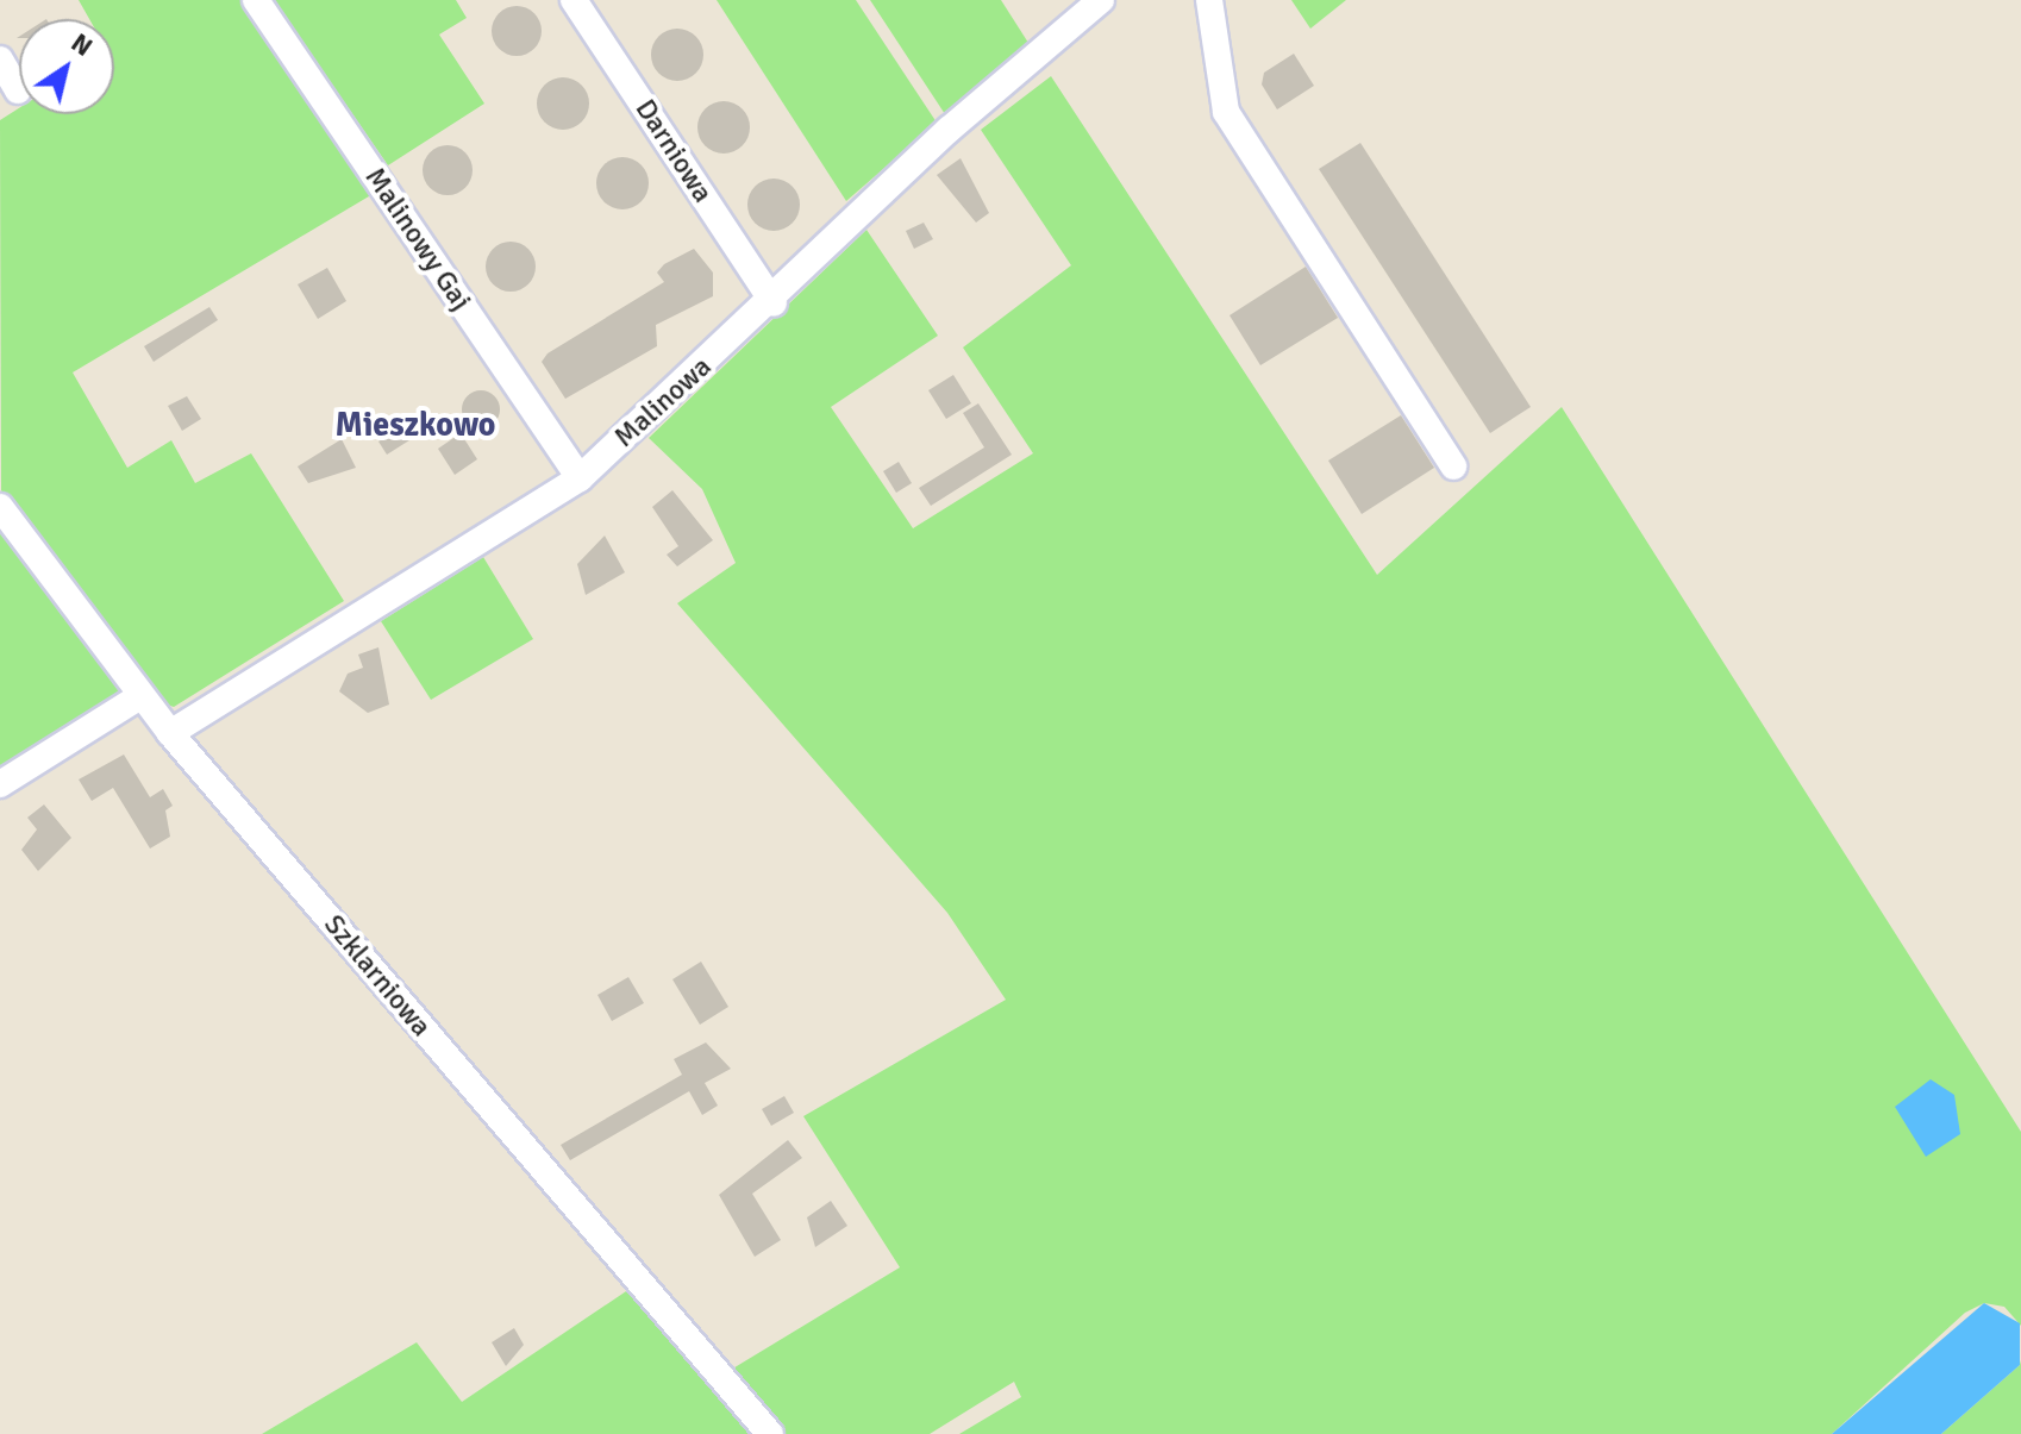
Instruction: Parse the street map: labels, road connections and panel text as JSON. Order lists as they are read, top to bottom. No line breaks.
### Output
{"streets":{"street":["Darniowa","Malinowy Gaj","Malinowa","Szklarniowa"]},"crossings":[["Darniowa","Malinowa"],["Malinowy Gaj","Malinowa"],["Malinowa","Szklarniowa"]],"districts":["Mieszkowo"],"north":"top right"}
